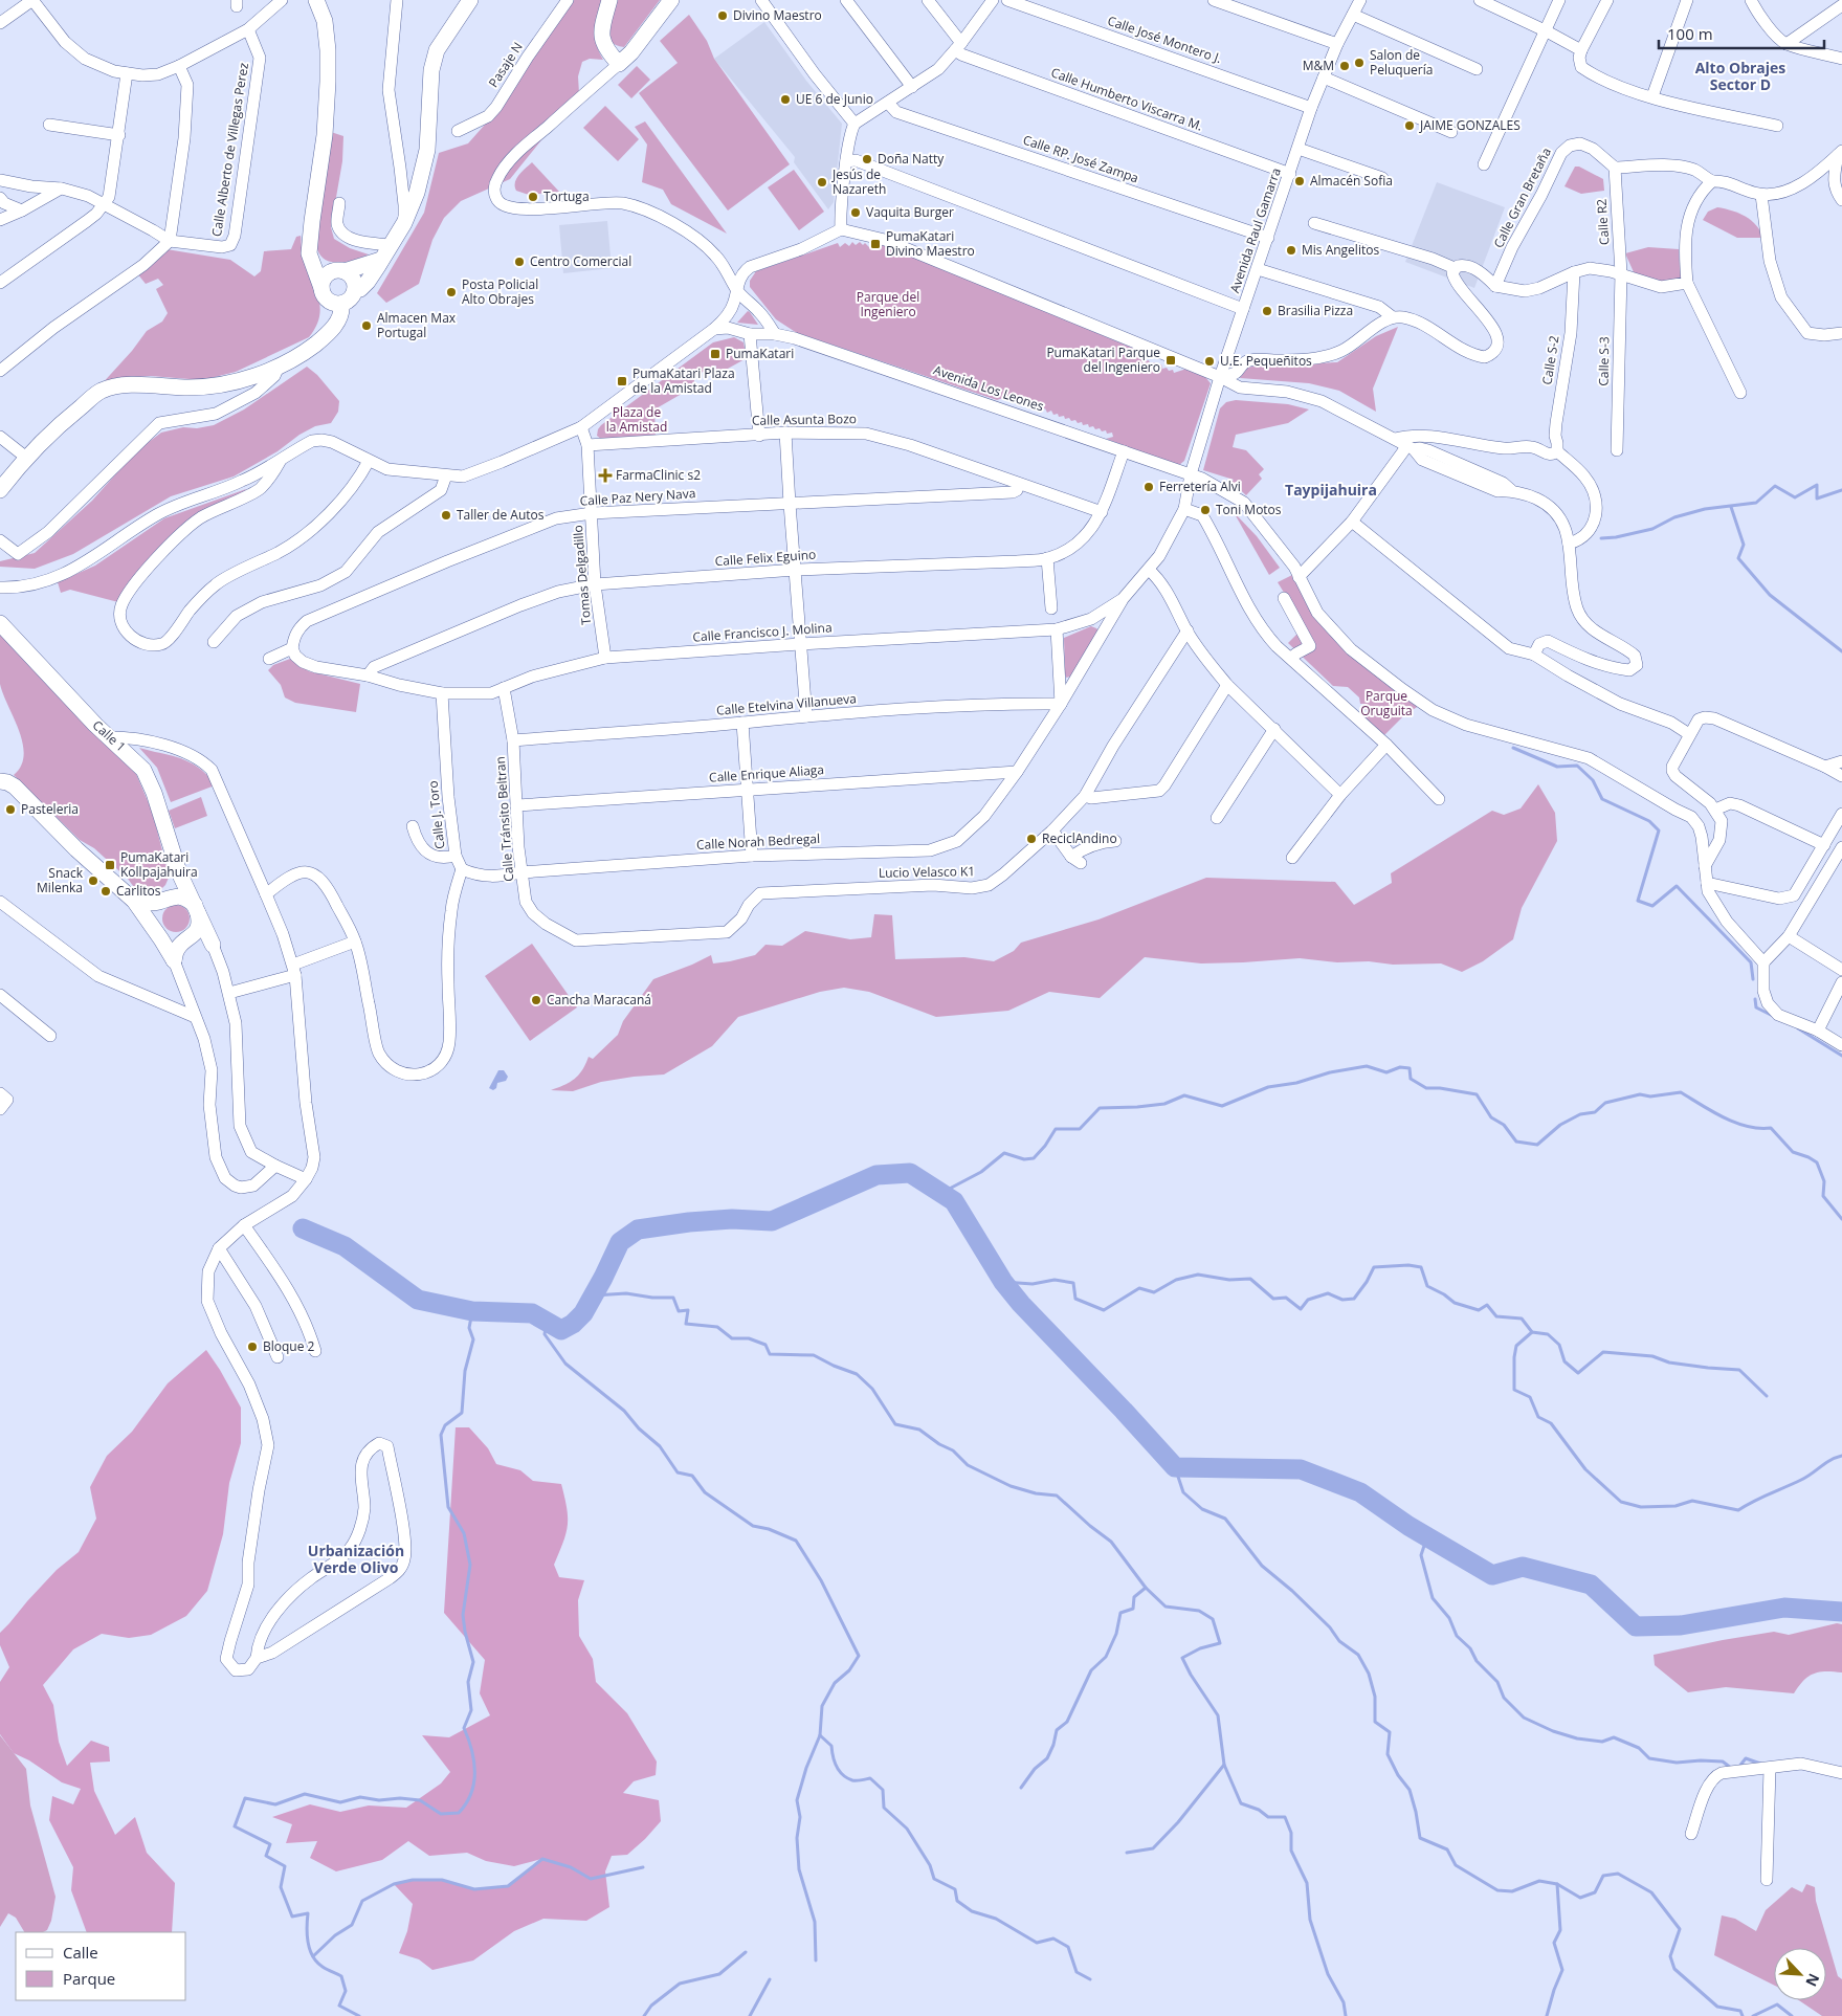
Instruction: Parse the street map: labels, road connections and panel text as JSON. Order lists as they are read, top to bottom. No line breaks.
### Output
{"streets":{"main road":["Calle 1"],"street":["Calle José Montero J.","Pasaje N","Calle Humberto Viscarra M.","Calle Alberto de Villegas Perez","Calle RP. José Zampa","Calle Gran Bretaña","Calle R2","Avenida Raul Gamarra","Calle S-2","Calle S-3","Avenida Los Leones","Calle Asunta Bozo","Calle Paz Nery Nava","Calle Felix Eguino","Tomas Delgadillo","Calle Francisco J. Molina","Calle Etelvina Villanueva","Calle Enrique Aliaga","Calle J. Toro","Calle Tránsito Beltran","Calle Norah Bedregal","Lucio Velasco K1"]},"crossings":[["Calle José Montero J.","Avenida Raul Gamarra"],["Calle Humberto Viscarra M.","Avenida Raul Gamarra"],["Calle RP. José Zampa","Avenida Raul Gamarra"],["Calle Gran Bretaña","Calle R2"],["Calle R2","Calle S-3"],["Avenida Raul Gamarra","Avenida Los Leones"],["Avenida Raul Gamarra","Calle Francisco J. Molina"],["Avenida Los Leones","Calle Felix Eguino"],["Avenida Los Leones","Calle Francisco J. Molina"],["Calle Asunta Bozo","Calle Paz Nery Nava"],["Calle Asunta Bozo","Calle Felix Eguino"],["Calle Asunta Bozo","Tomas Delgadillo"],["Calle Paz Nery Nava","Tomas Delgadillo"],["Calle Paz Nery Nava","Calle Francisco J. Molina"],["Calle Felix Eguino","Tomas Delgadillo"],["Calle Felix Eguino","Calle Francisco J. Molina"],["Tomas Delgadillo","Calle Francisco J. Molina"],["Calle Francisco J. Molina","Calle J. Toro"],["Calle Francisco J. Molina","Calle Tránsito Beltran"],["Calle Francisco J. Molina","Calle Norah Bedregal"],["Calle Etelvina Villanueva","Calle Tránsito Beltran"],["Calle Etelvina Villanueva","Calle Norah Bedregal"],["Calle Enrique Aliaga","Calle Tránsito Beltran"],["Calle Enrique Aliaga","Calle Norah Bedregal"],["Calle Tránsito Beltran","Calle Norah Bedregal"],["Calle Tránsito Beltran","Lucio Velasco K1"]],"districts":["Alto Obrajes Sector D","Taypijahuira","Urbanización Verde Olivo"],"parks":["Parque del Ingeniero","Plaza de la Amistad","Parque Oruguita"],"places":{"other":["Divino Maestro","Salon de Peluquería","M&M","UE 6 de Junio","JAIME GONZALES","Doña Natty","Almacén Sofia","Jesús de Nazareth","Tortuga","Vaquita Burger","Mis Angelitos","Centro Comercial","Posta Policial Alto Obrajes","Brasilia Pizza","Almacen Max Portugal","U.E. Pequeñitos","Ferretería Alvi","Toni Motos","Taller de Autos","Pasteleria","ReciclAndino","Snack Milenka","Carlitos","Cancha Maracaná","Bloque 2"],"transit":["PumaKatari Divino Maestro","PumaKatari","PumaKatari Parque del Ingeniero","PumaKatari Plaza de la Amistad","PumaKatari Kollpajahuira"],"health":["FarmaClinic s2"]},"legend":["Calle","Parque"],"scale_bar":"100 m","north":"bottom right"}
